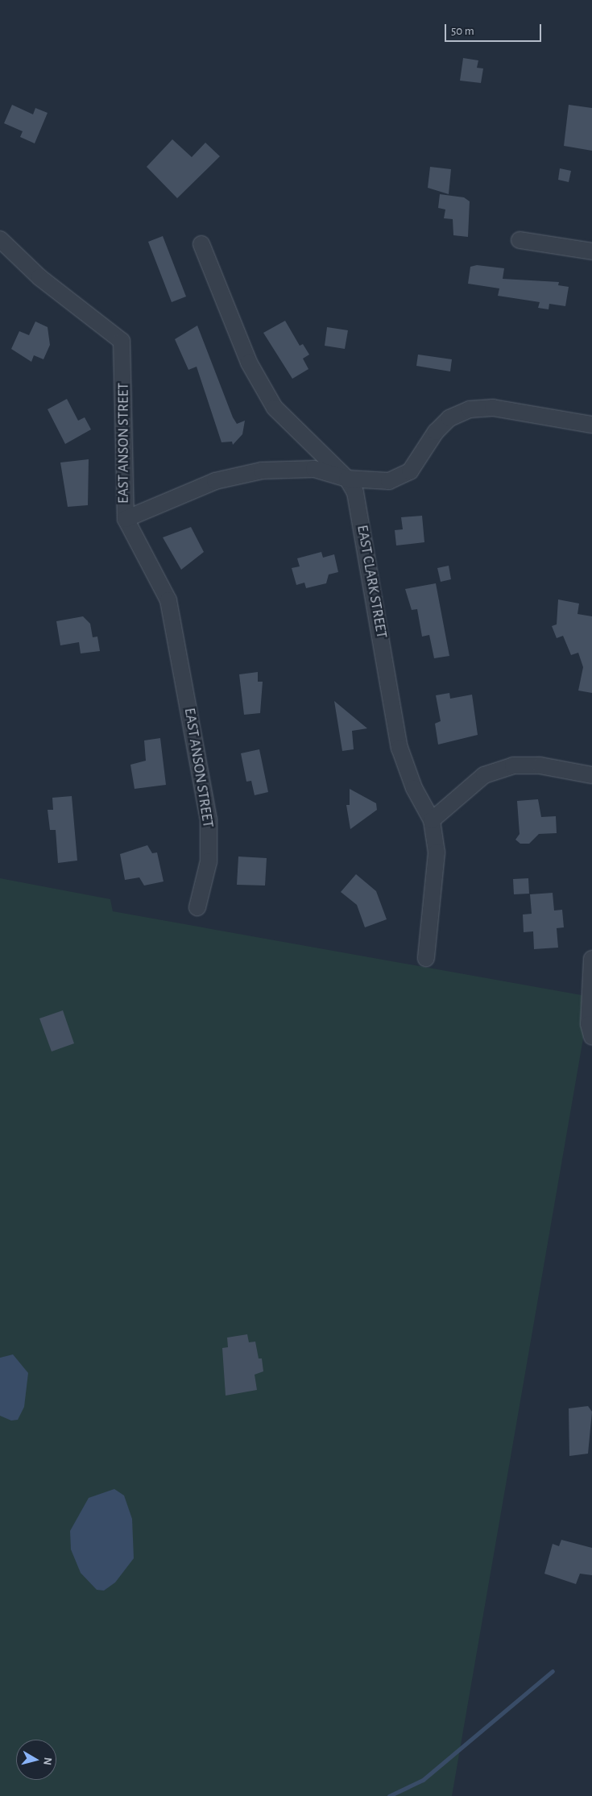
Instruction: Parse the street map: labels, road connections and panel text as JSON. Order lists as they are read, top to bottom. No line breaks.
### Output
{"streets":{"street":["EAST ANSON STREET","EAST CLARK STREET"]},"scale_bar":"50 m","north":"right"}
